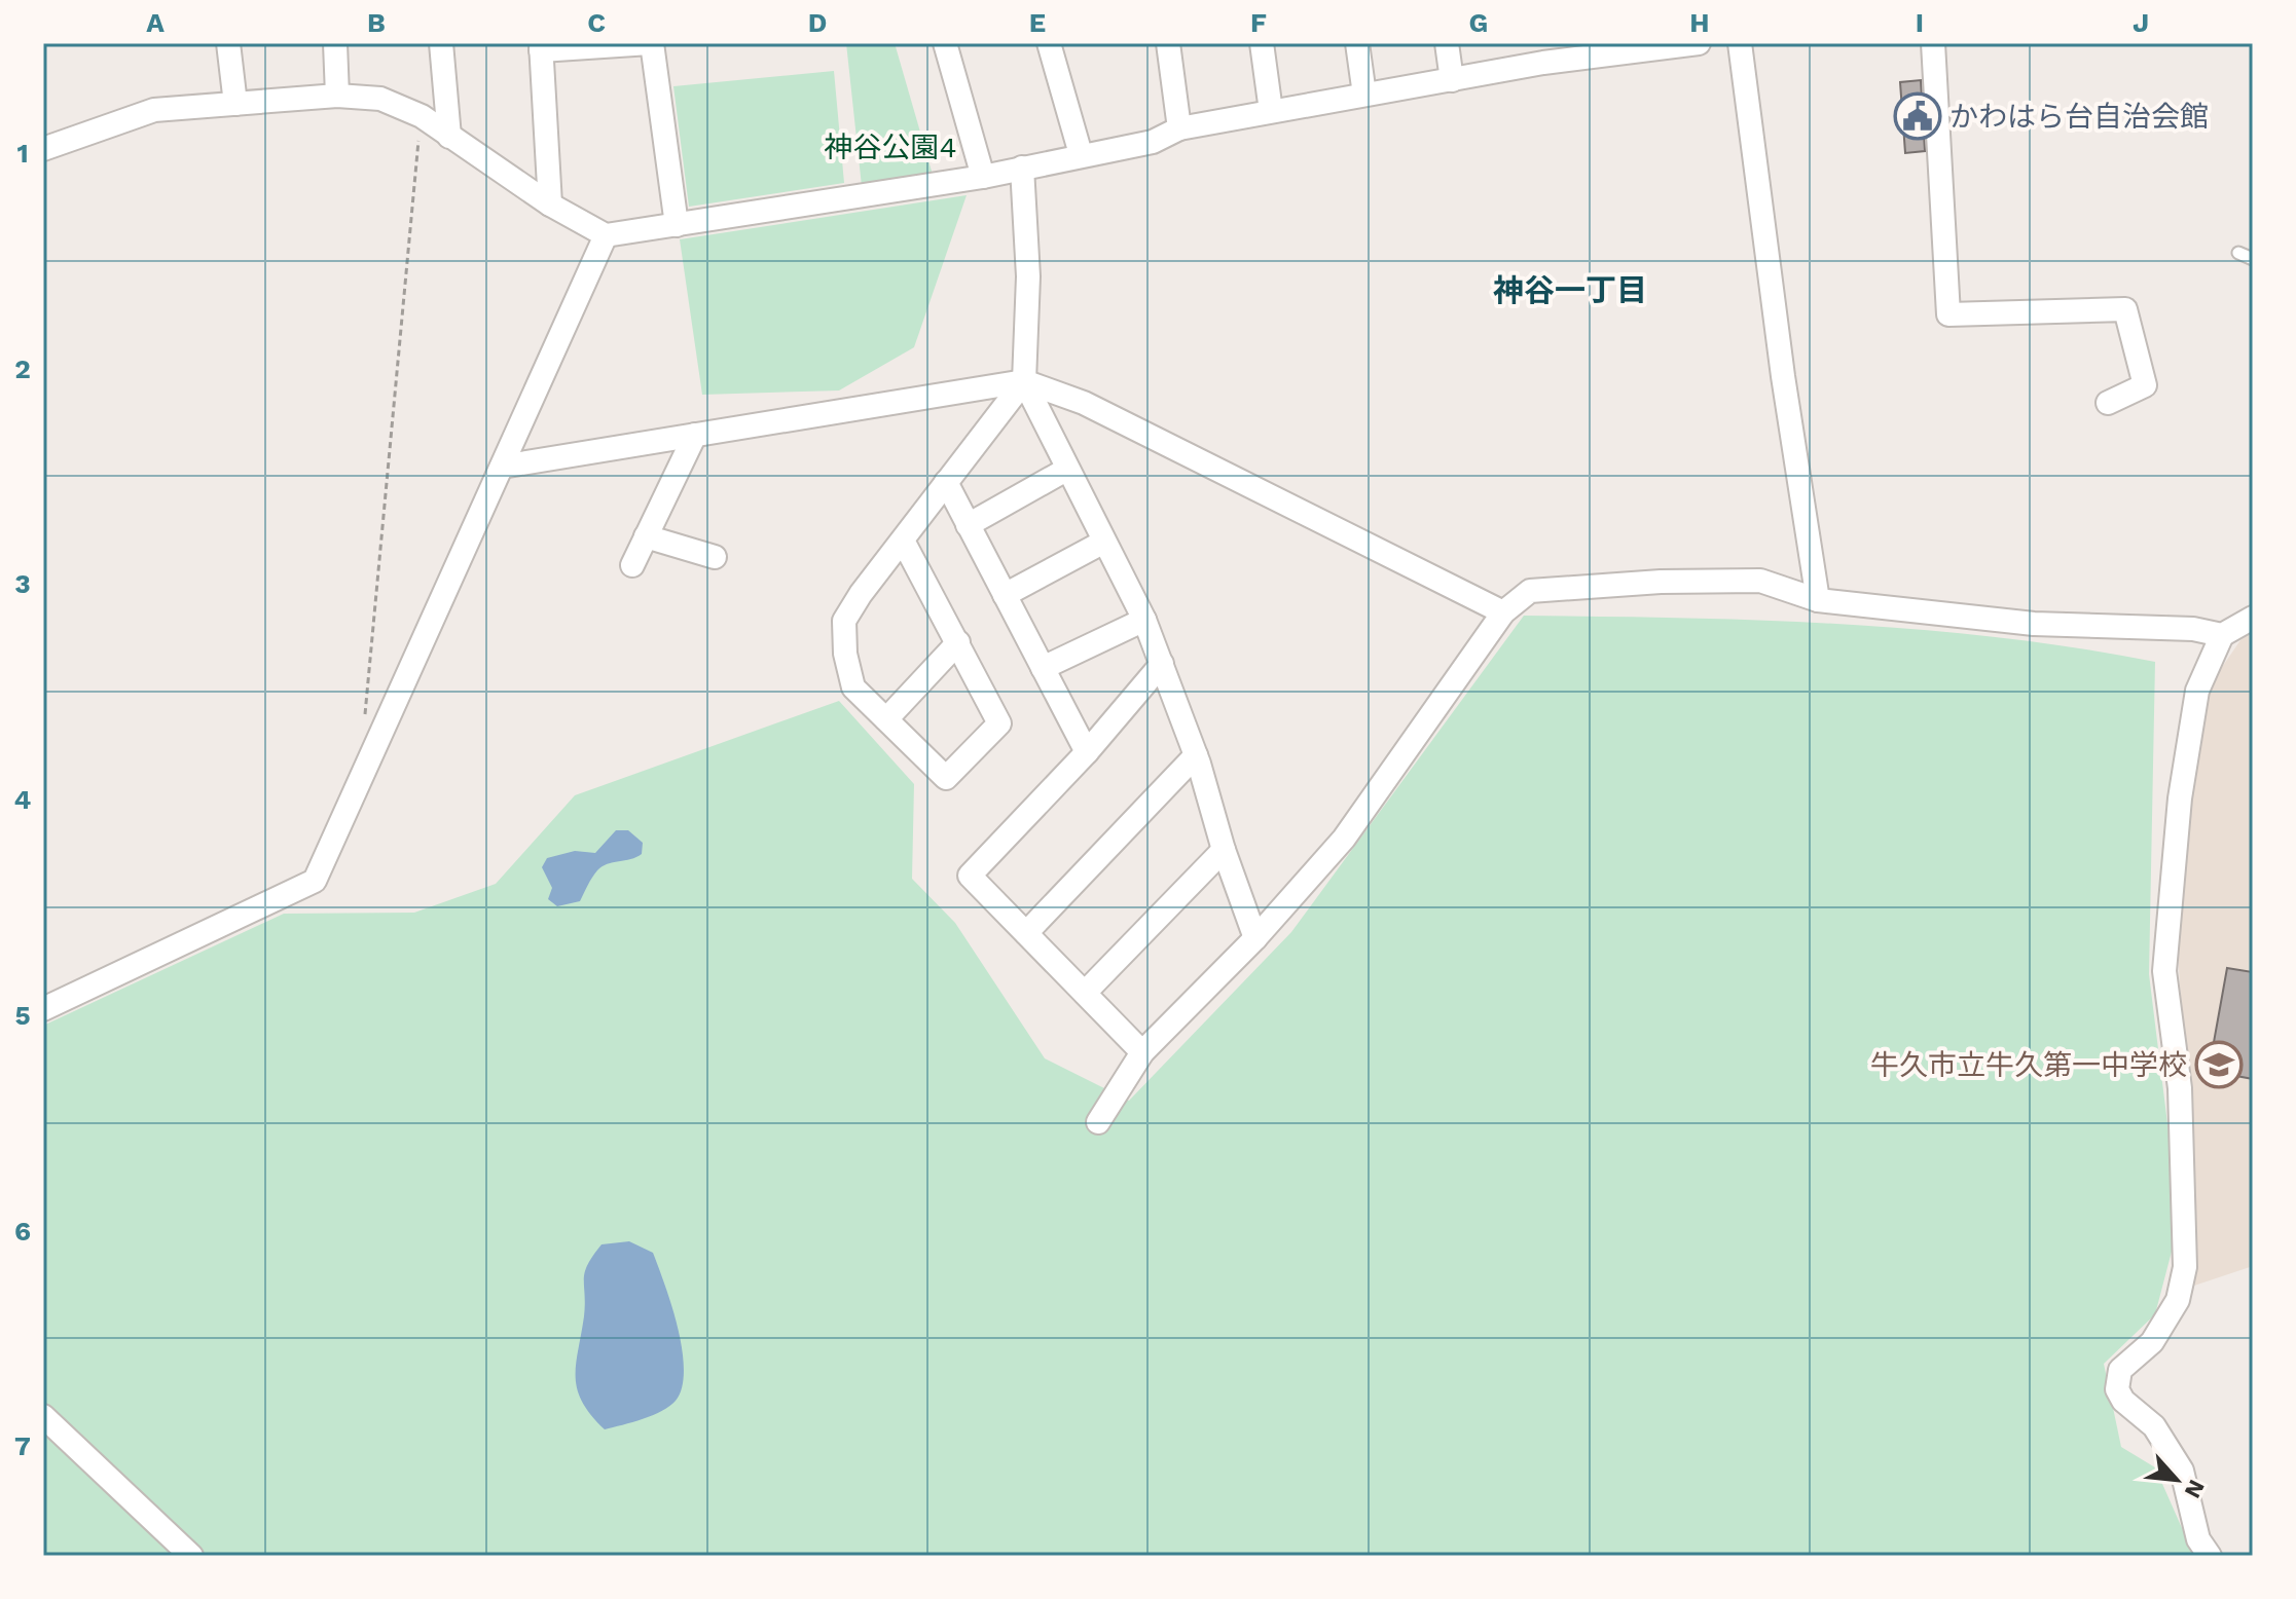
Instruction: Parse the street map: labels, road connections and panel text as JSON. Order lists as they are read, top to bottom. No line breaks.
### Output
{"districts":["神谷一丁目"],"parks":["神谷公園4"],"places":{"public building":["かわはら台自治会館"],"school or university":["牛久市立牛久第一中学校"]},"north":"bottom right","grid":{"columns":["A","B","C","D","E","F","G","H","I","J"],"rows":["1","2","3","4","5","6","7"]}}
